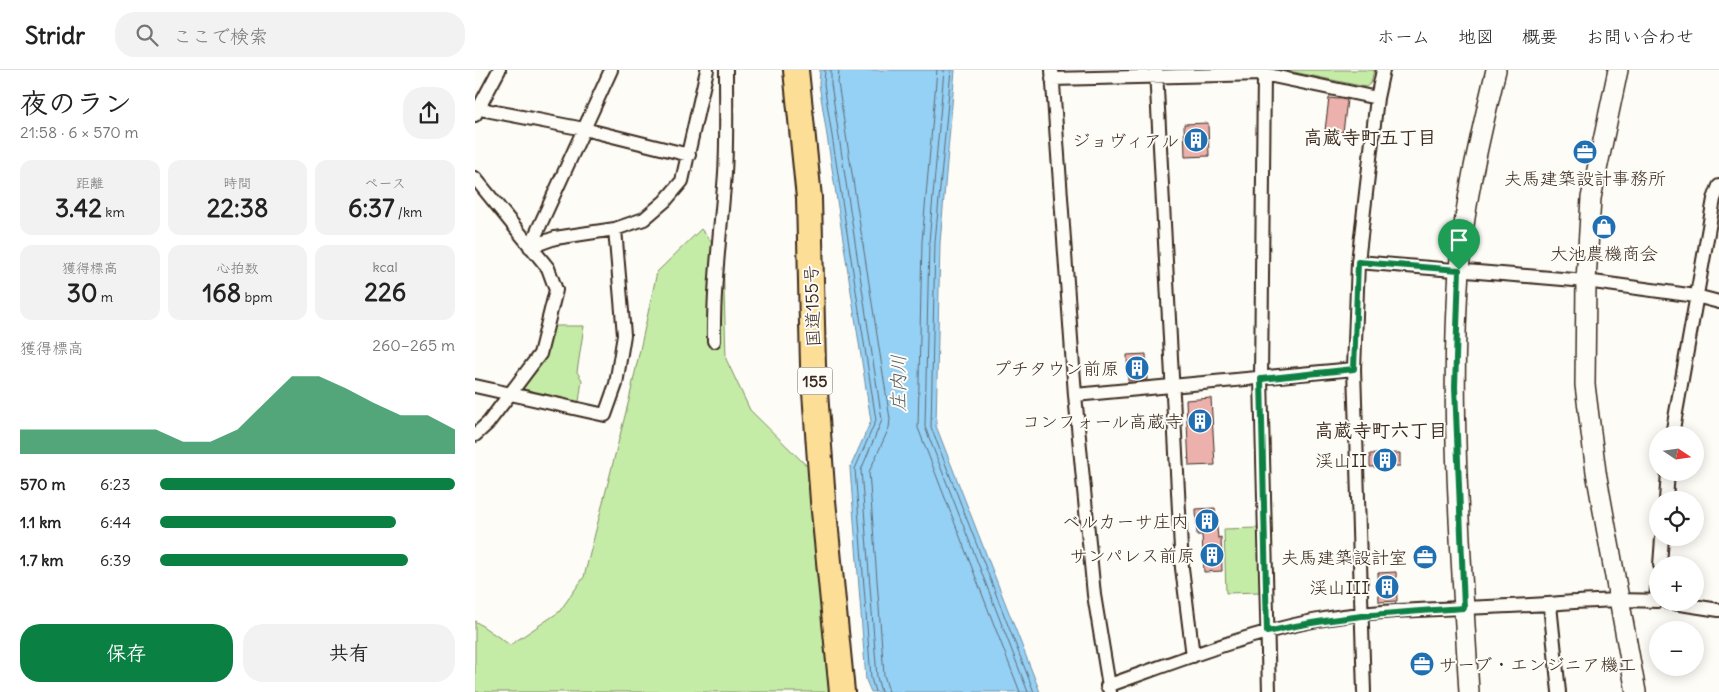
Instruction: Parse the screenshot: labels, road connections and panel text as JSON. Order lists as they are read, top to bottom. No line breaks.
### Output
{"streets":{"highway":["国道155号","155"]},"districts":["高蔵寺町五丁目","高蔵寺町六丁目"],"water":["庄内川"],"places":{"building":["ジョヴィアル","プチタウン前原","コンフォール高蔵寺","渓山II","ベルカーサ庄内","サンパレス前原","渓山III"],"office":["夫馬建築設計事務所","夫馬建築設計室","サーブ・エンジニア機工"],"shop":["大池農機商会"]},"north":"right","page":{"header":"Stridr","search":"ここで検索","nav":["ホーム","地図","概要","お問い合わせ"],"heading":["夜のラン","21:58 · 6 × 570 m"],"stats":[["距離","3.42 km"],["時間","22:38"],["ペース","6:37 /km"],["獲得標高","30 m"],["心拍数","168 bpm"],["kcal","226"]],"chart":["獲得標高","260–265 m"],"map_buttons":["+","−"],"list":[{"name":"570 m","note":"6:23"},{"name":"1.1 km","note":"6:44"},{"name":"1.7 km","note":"6:39"}],"buttons":["保存","共有"]}}
